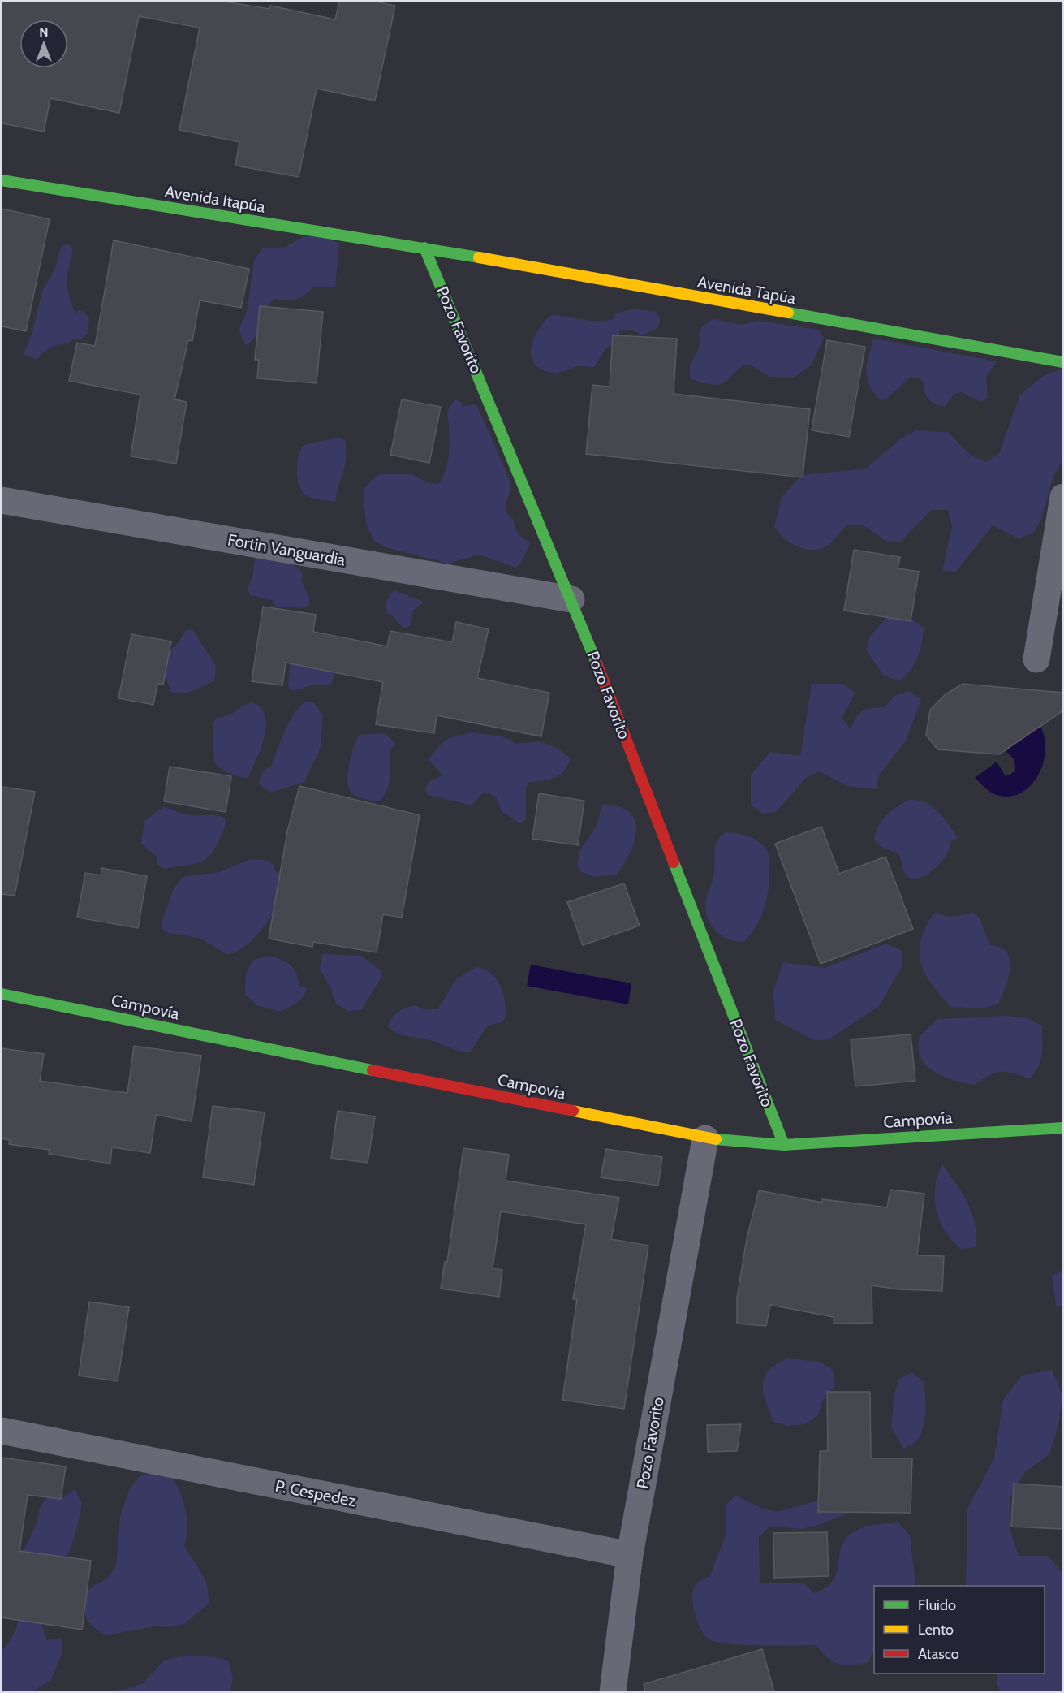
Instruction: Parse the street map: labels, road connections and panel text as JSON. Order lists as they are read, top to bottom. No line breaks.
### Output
{"streets":{"street":["Avenida Itapúa","Avenida Tapúa","Pozo Favorito","Fortin Vanguardia","Campovía","P. Cespedez"]},"crossings":[["Avenida Itapúa","Avenida Tapúa"],["Avenida Itapúa","Pozo Favorito"],["Avenida Tapúa","Pozo Favorito"],["Pozo Favorito","Fortin Vanguardia"],["Pozo Favorito","Campovía"],["Pozo Favorito","P. Cespedez"]],"legend":["Fluido","Lento","Atasco"],"north":"top"}
